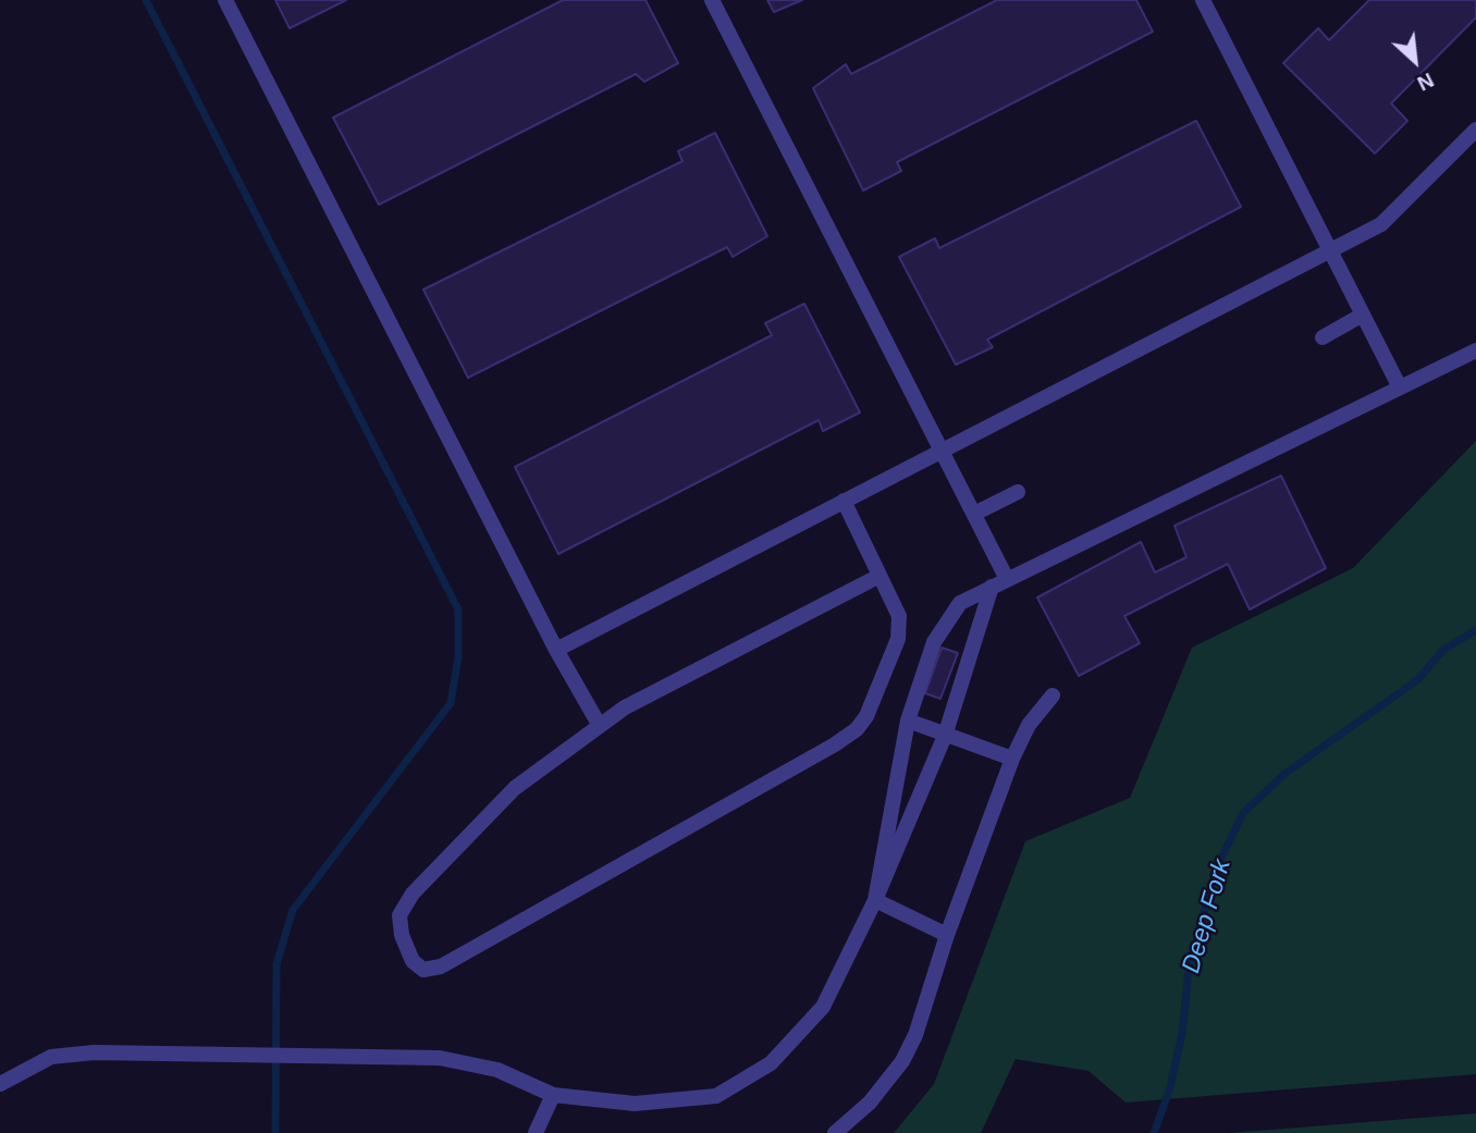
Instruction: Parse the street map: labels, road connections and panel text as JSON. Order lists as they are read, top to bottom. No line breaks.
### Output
{"water":["Deep Fork"],"north":"bottom right"}
